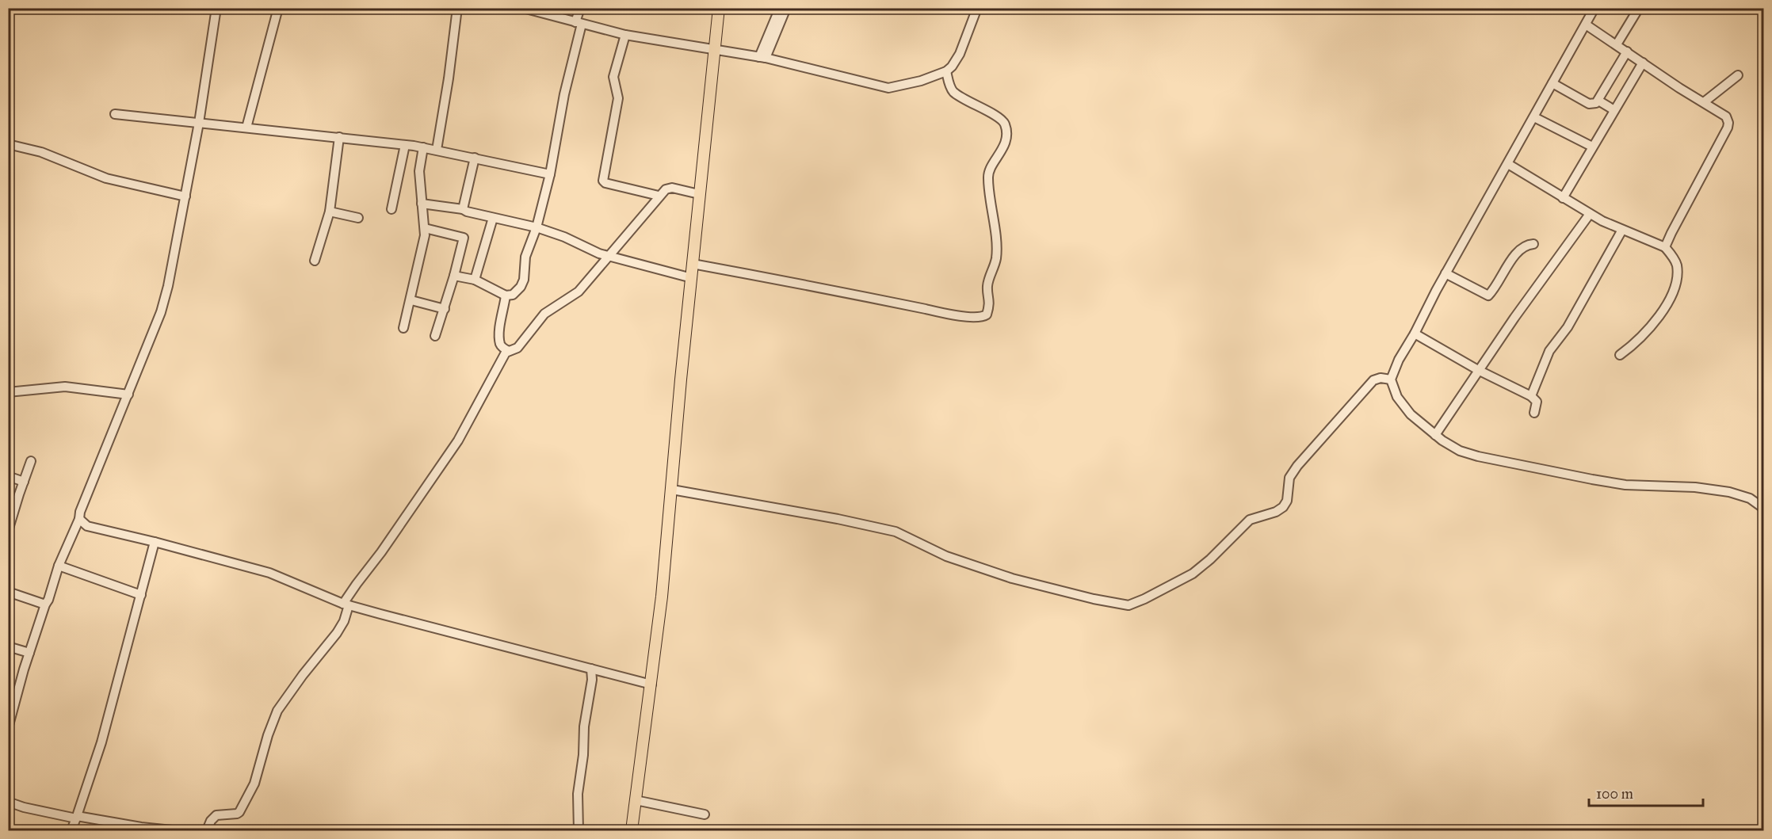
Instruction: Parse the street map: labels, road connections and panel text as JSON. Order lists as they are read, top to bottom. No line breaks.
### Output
{"scale_bar":"100 m"}
